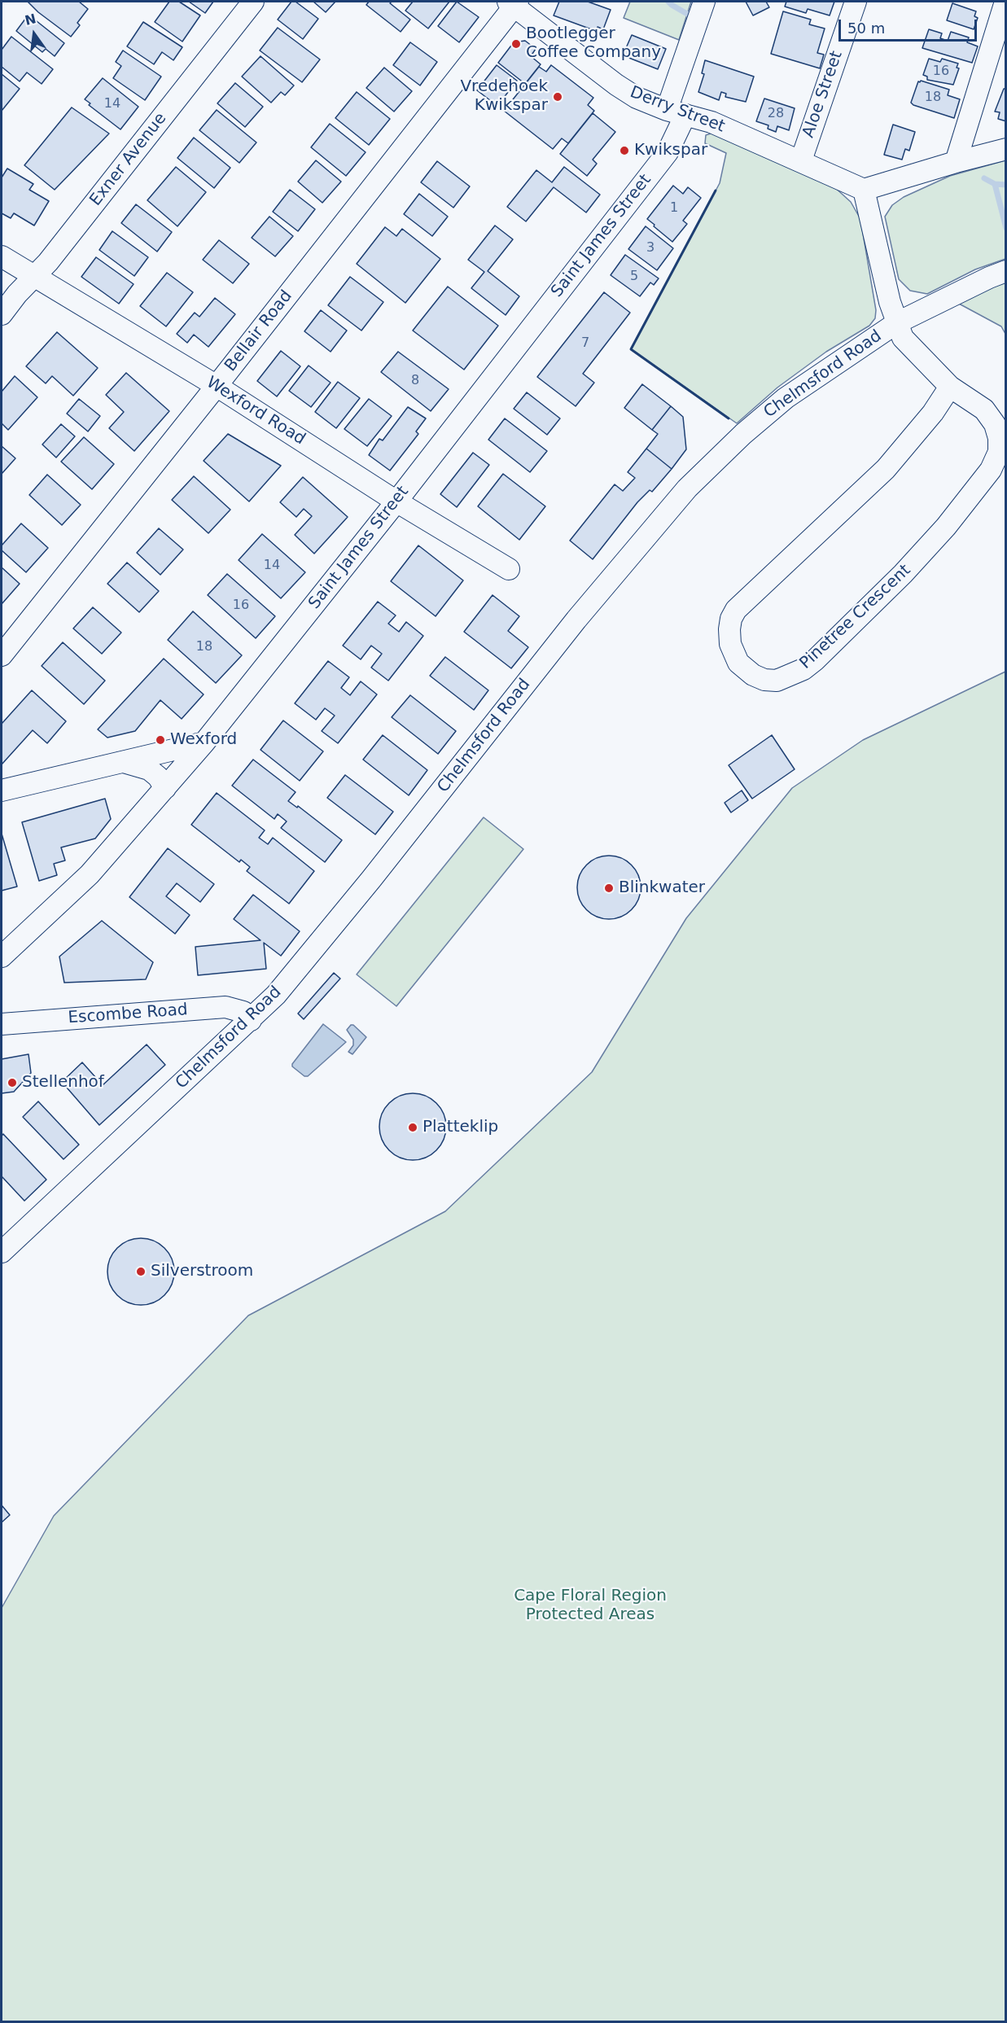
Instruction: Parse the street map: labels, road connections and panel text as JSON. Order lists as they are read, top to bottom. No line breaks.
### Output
{"streets":{"street":["Aloe Street","Derry Street","Exner Avenue","Saint James Street","Bellair Road","Chelmsford Road","Wexford Road","Pinetree Crescent","Escombe Road"]},"crossings":[["Aloe Street","Derry Street"],["Derry Street","Saint James Street"],["Derry Street","Bellair Road"],["Exner Avenue","Wexford Road"],["Saint James Street","Wexford Road"],["Bellair Road","Wexford Road"],["Chelmsford Road","Pinetree Crescent"],["Chelmsford Road","Escombe Road"]],"parks":["Cape Floral Region Protected Areas"],"places":["Bootlegger Coffee Company","Vredehoek Kwikspar","Kwikspar","Wexford","Blinkwater","Stellenhof","Platteklip","Silverstroom"],"house_numbers":["16","18","14","28","1","3","5","7","8","14","16","18"],"scale_bar":"50 m","north":"top"}
